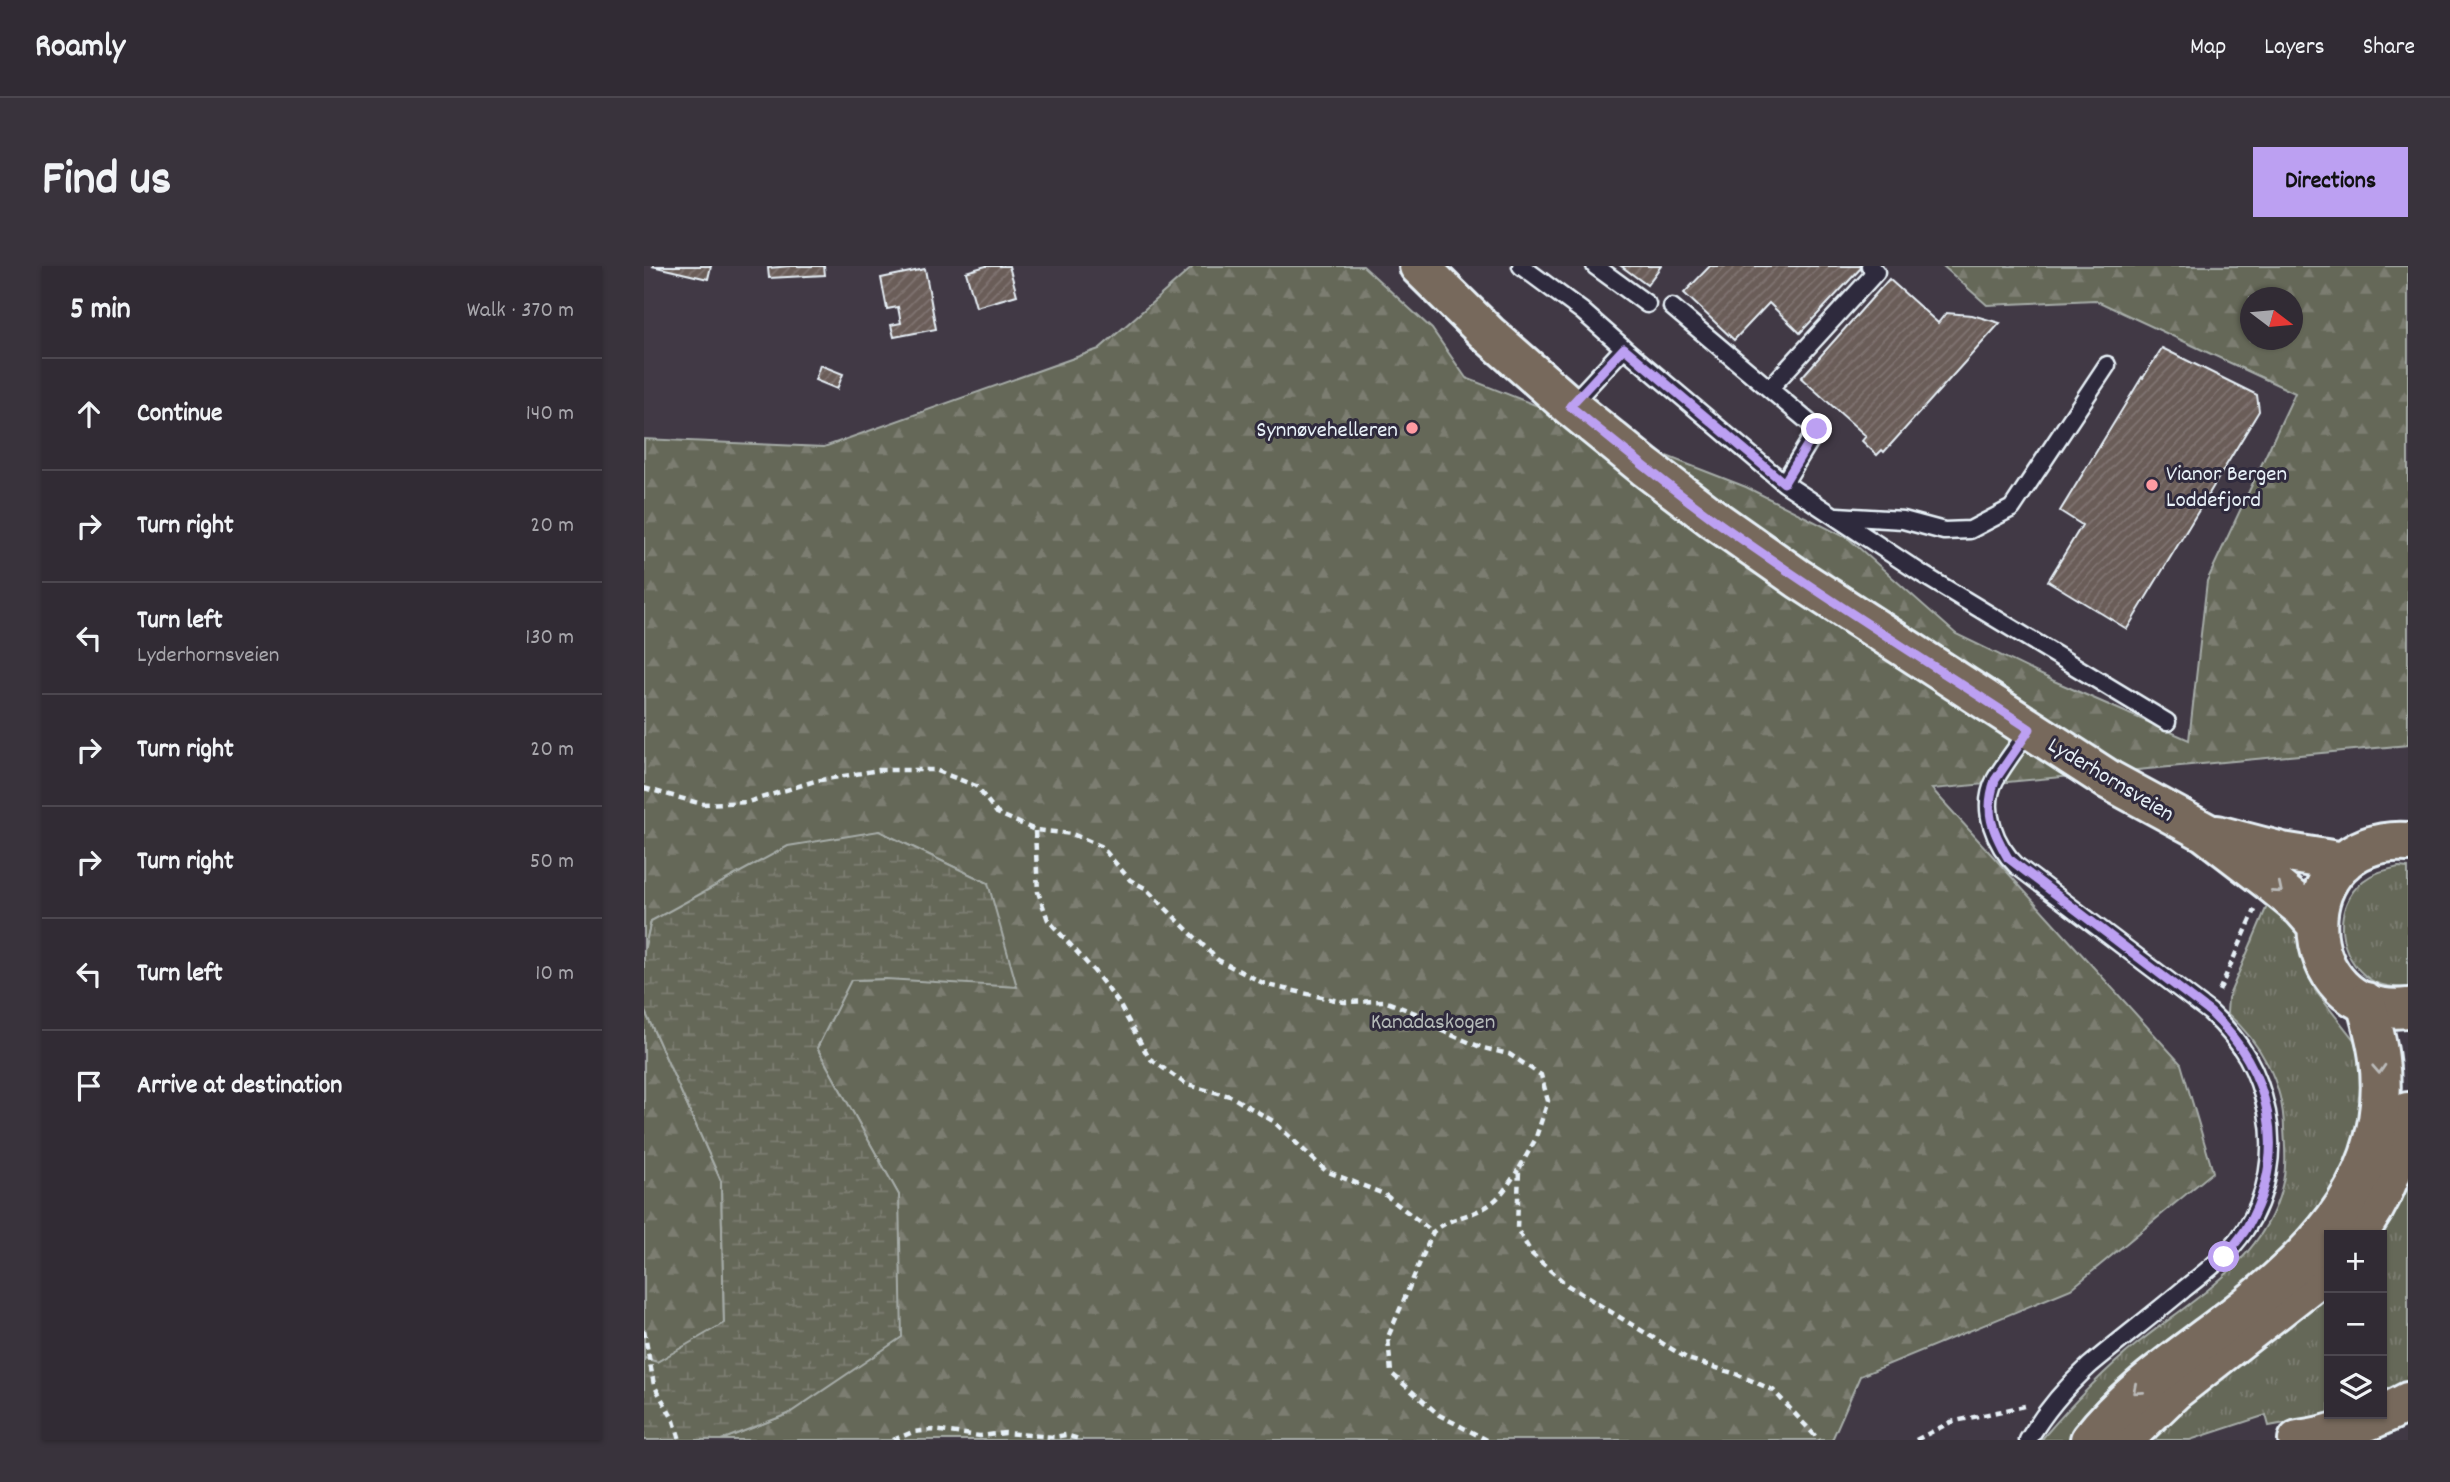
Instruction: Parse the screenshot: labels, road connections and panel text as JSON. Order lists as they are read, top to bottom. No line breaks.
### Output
{"streets":{"main road":["Lyderhornsveien"]},"parks":["Kanadaskogen"],"places":["Synnøvehelleren","Vianor Bergen Loddefjord"],"north":"right","page":{"header":"Roamly","nav":["Map","Layers","Share"],"title":"Find us","buttons":"Directions","heading":["5 min","Walk · 370 m"],"list":[["Continue","140 m"],["Turn right","20 m"],["Turn left","Lyderhornsveien","130 m"],["Turn right","20 m"],["Turn right","50 m"],["Turn left","10 m"],"Arrive at destination"],"map_buttons":["+","−"]}}
